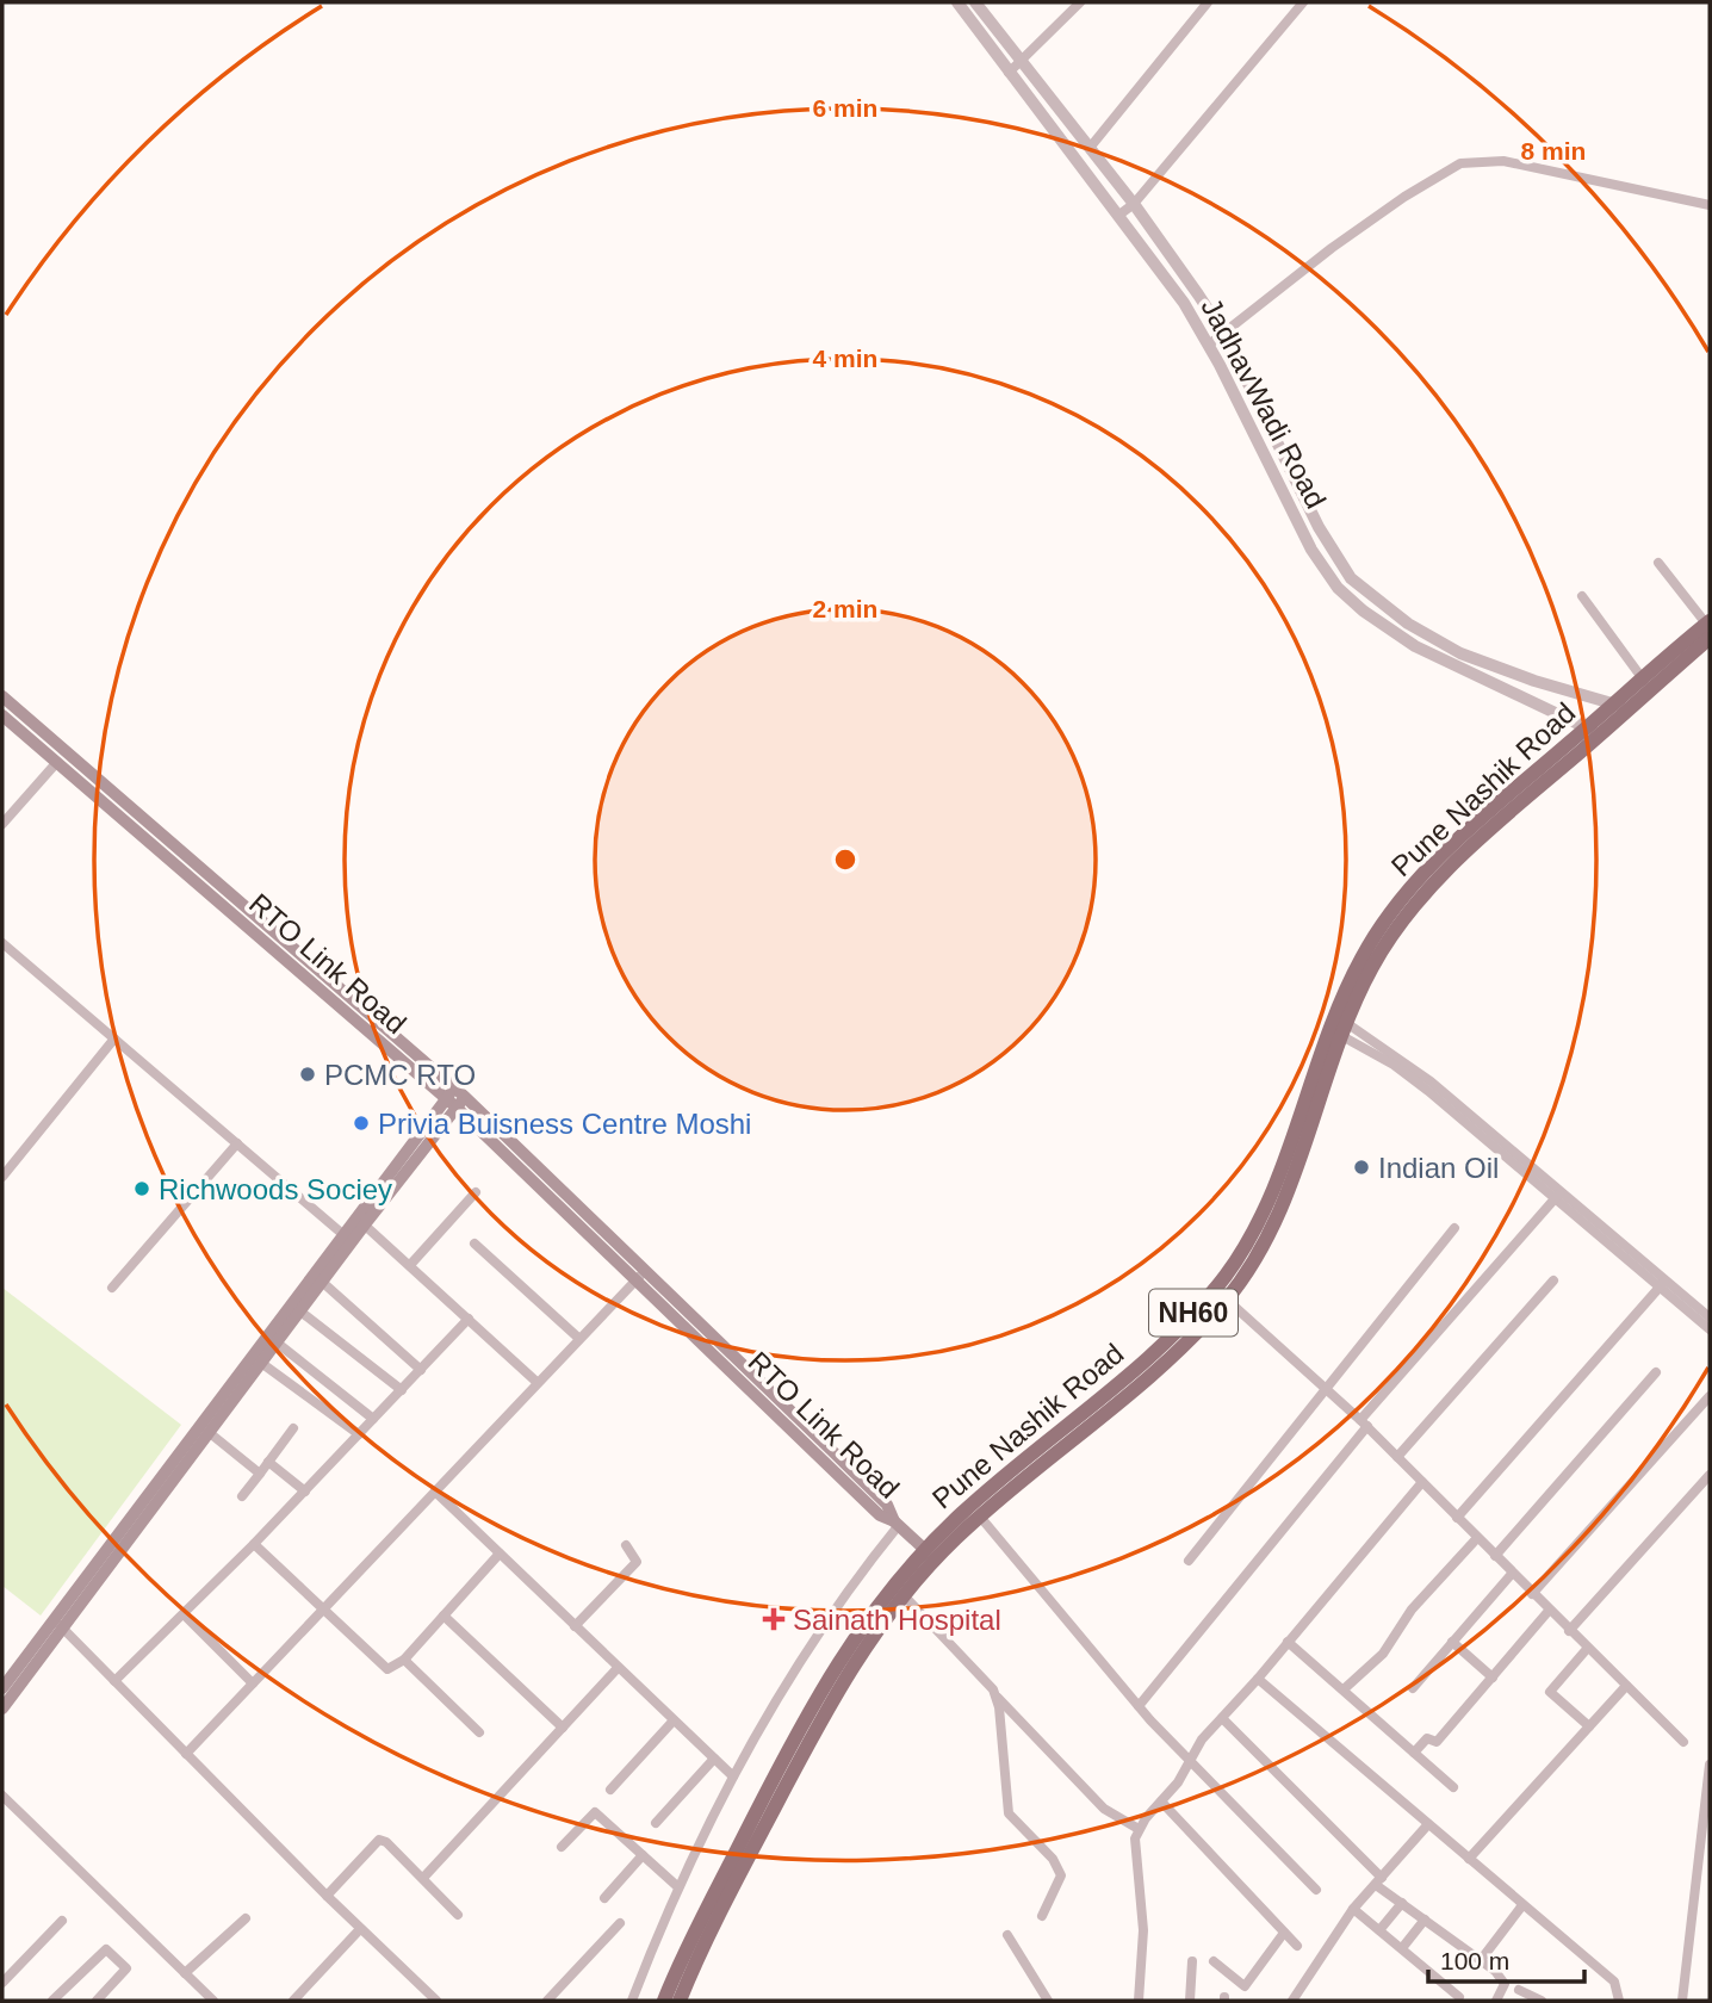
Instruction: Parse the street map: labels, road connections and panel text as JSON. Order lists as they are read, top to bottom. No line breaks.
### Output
{"streets":{"highway":["Pune Nashik Road","NH60"],"main road":["RTO Link Road"],"street":["JadhavWadi Road"]},"crossings":[["JadhavWadi Road","Pune Nashik Road"],["Pune Nashik Road","RTO Link Road"]],"places":{"other":["PCMC RTO","Privia Buisness Centre Moshi","Indian Oil","Richwoods Sociey"],"health":["Sainath Hospital"]},"scale_bar":"100 m","rings":["6 min","8 min","4 min","2 min"]}
